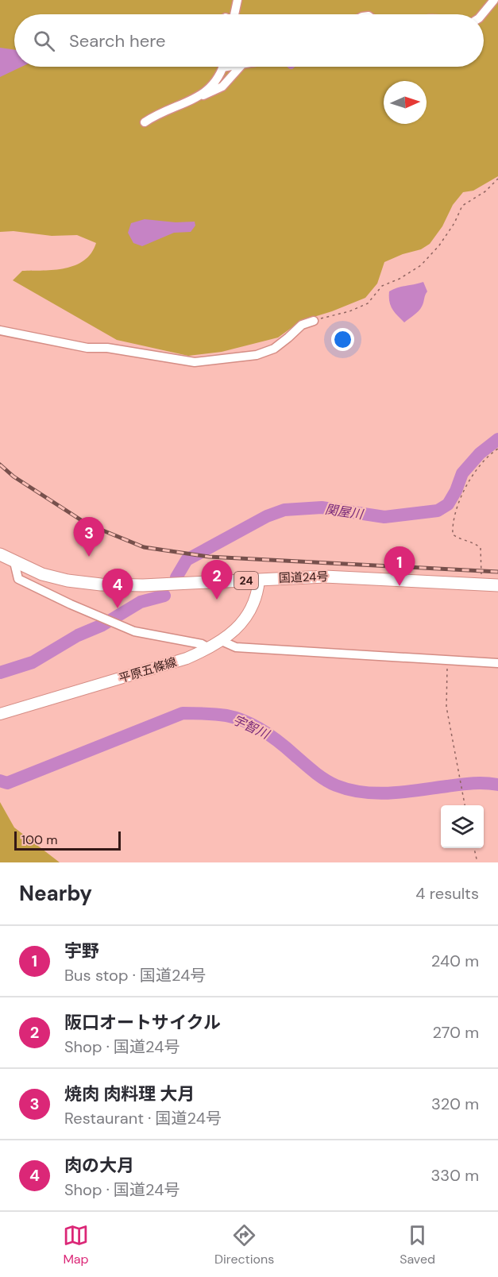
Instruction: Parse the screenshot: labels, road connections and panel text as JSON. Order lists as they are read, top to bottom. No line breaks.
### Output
{"streets":{"highway":["国道24号","24"],"main road":["平原五條線"]},"crossings":[["国道24号","平原五條線"]],"water":["関屋川","宇智川"],"scale_bar":"100 m","north":"right","page":{"search":"Search here","pins":["3","1","2","4"],"scale":"100 m","heading":["Nearby","4 results"],"list":[{"mark":"1","name":"宇野","note":"Bus stop · 国道24号","value":"240 m"},{"mark":"2","name":"阪口オートサイクル","note":"Shop · 国道24号","value":"270 m"},{"mark":"3","name":"焼肉 肉料理 大月","note":"Restaurant · 国道24号","value":"320 m"},{"mark":"4","name":"肉の大月","note":"Shop · 国道24号","value":"330 m"}],"nav":["Map","Directions","Saved"]}}
